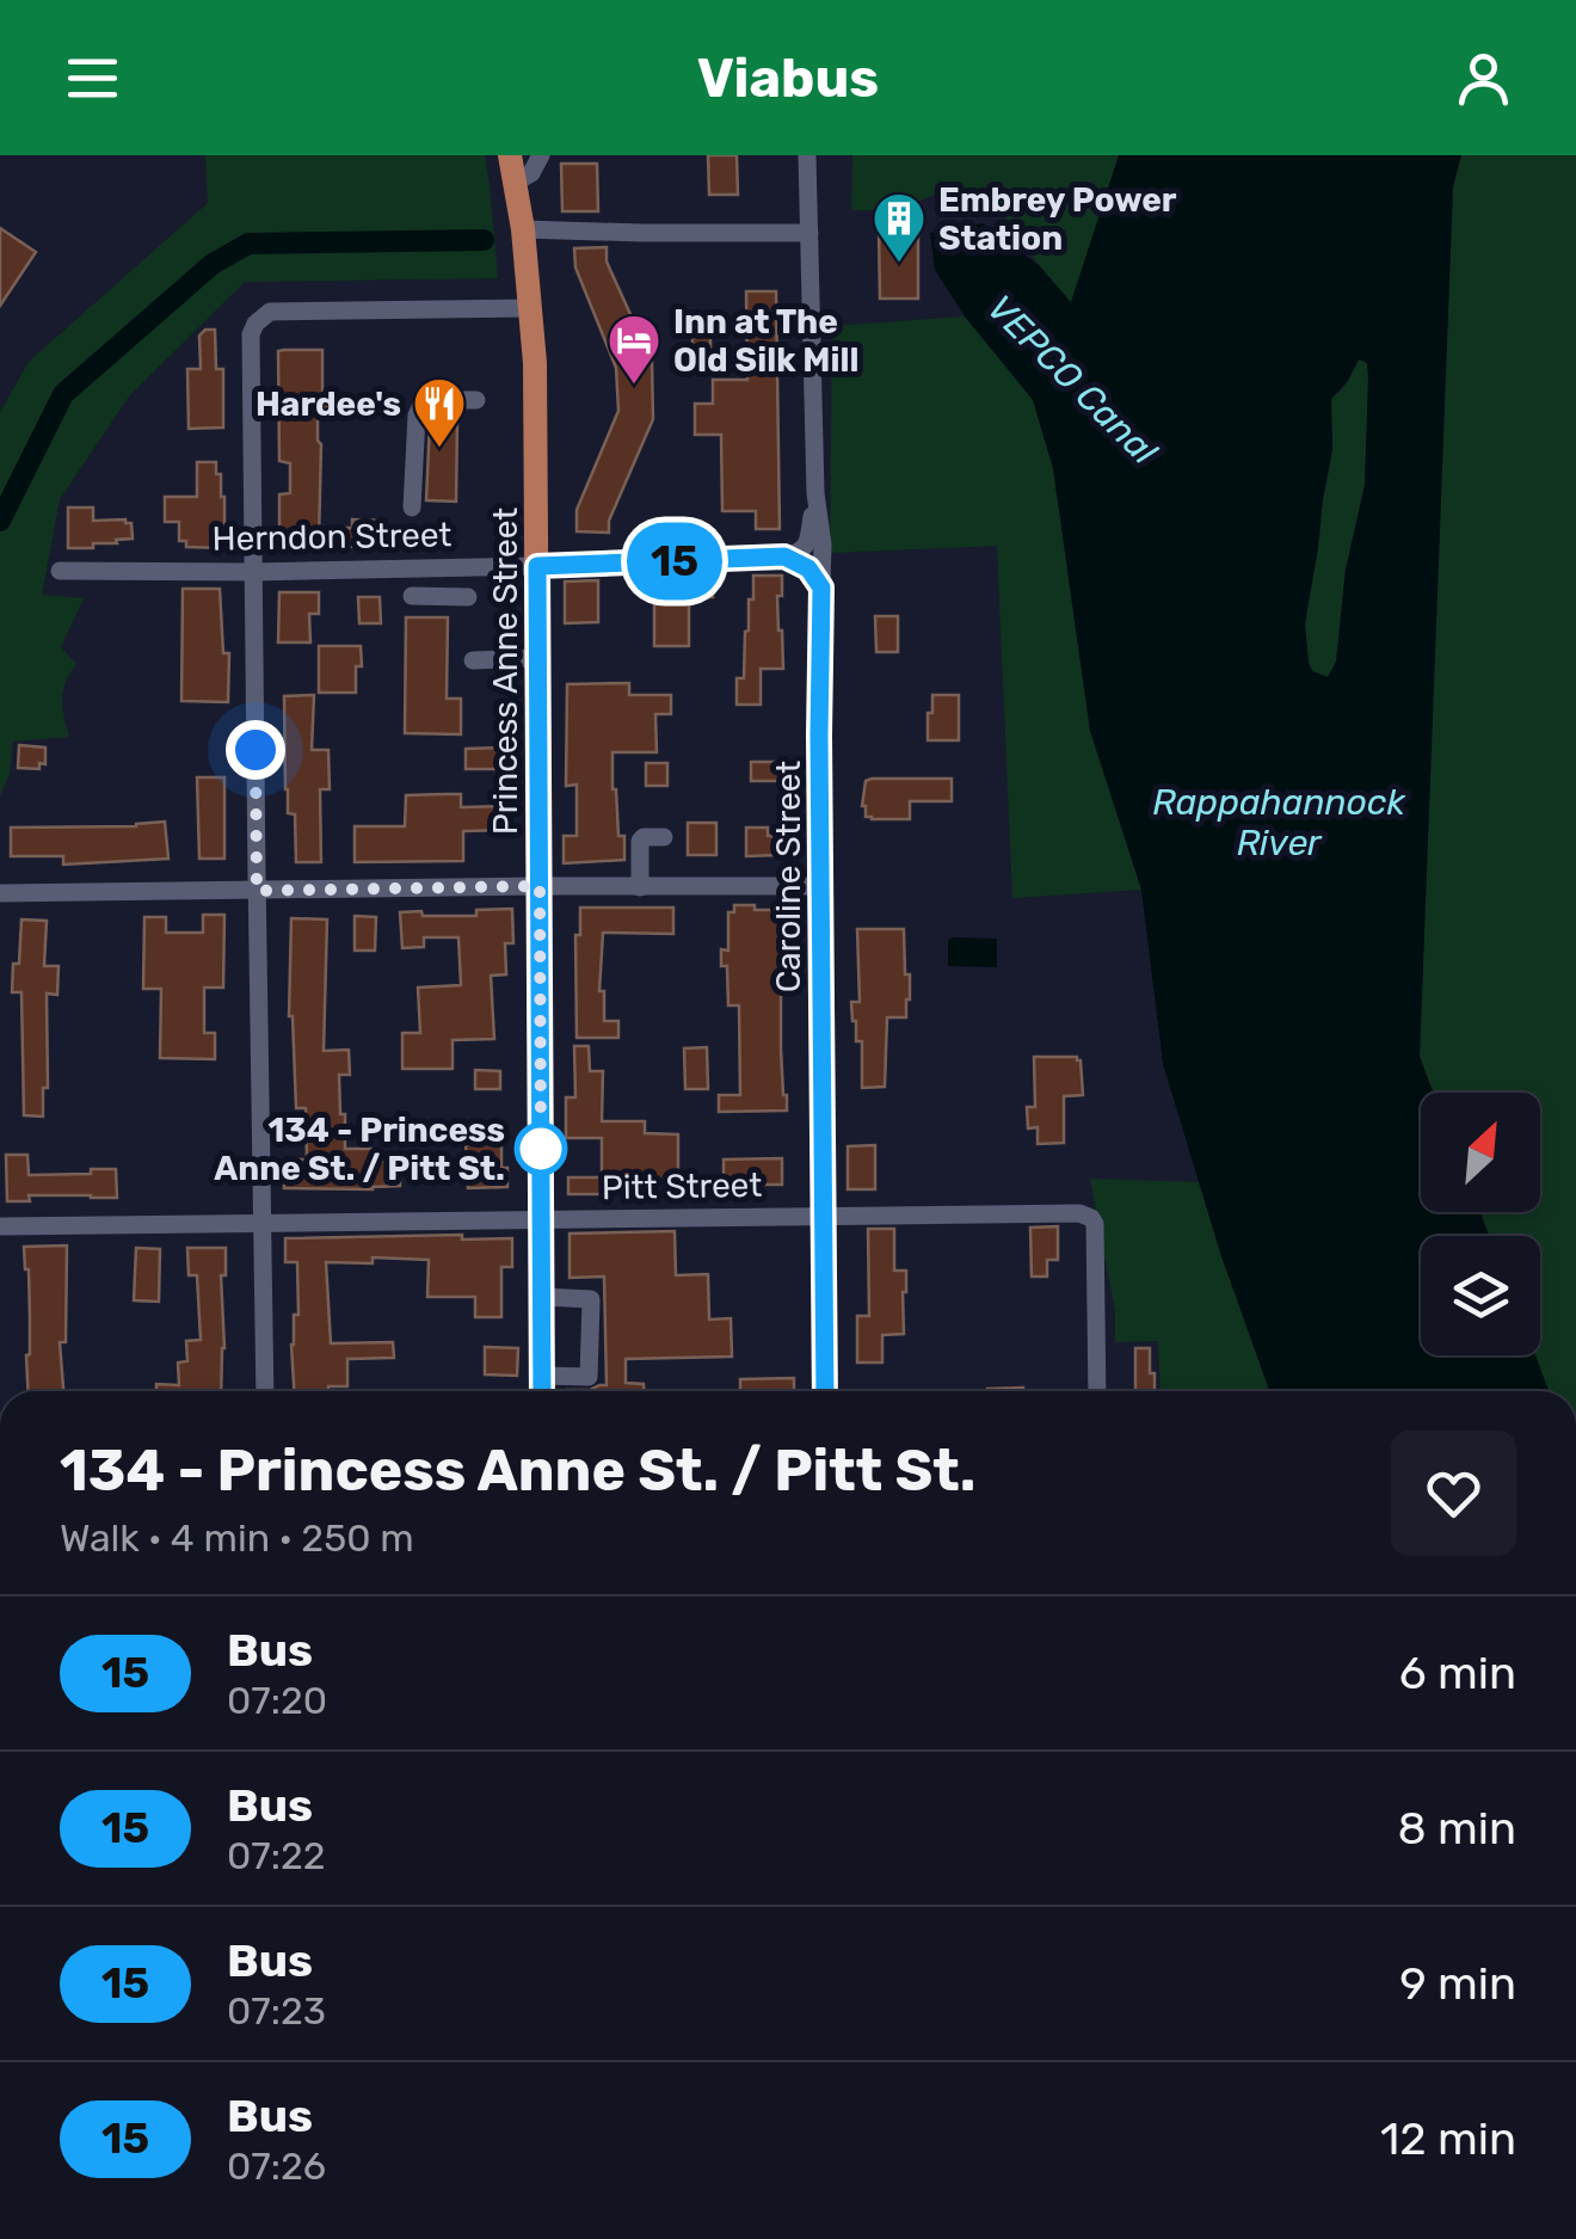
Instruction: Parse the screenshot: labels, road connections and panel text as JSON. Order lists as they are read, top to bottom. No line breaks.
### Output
{"streets":{"main road":["Herndon Street","Princess Anne Street","Caroline Street"],"street":["Pitt Street"]},"crossings":[["Herndon Street","Princess Anne Street"],["Herndon Street","Caroline Street"],["Princess Anne Street","Pitt Street"],["Caroline Street","Pitt Street"]],"water":["VEPCO Canal","Rappahannock River"],"places":{"building":["Embrey Power Station"],"hotel":["Inn at The Old Silk Mill"],"restaurant":["Hardee's"],"other":["134 - Princess Anne St. / Pitt St."]},"lines":["bus line 15"],"north":"top right","page":{"header":"Viabus","on_map":"15","heading":["134 - Princess Anne St. / Pitt St.","Walk · 4 min · 250 m"],"list":[{"mark":"15","name":"Bus","note":"07:20","value":"6 min"},{"mark":"15","name":"Bus","note":"07:22","value":"8 min"},{"mark":"15","name":"Bus","note":"07:23","value":"9 min"},{"mark":"15","name":"Bus","note":"07:26","value":"12 min"}]}}
